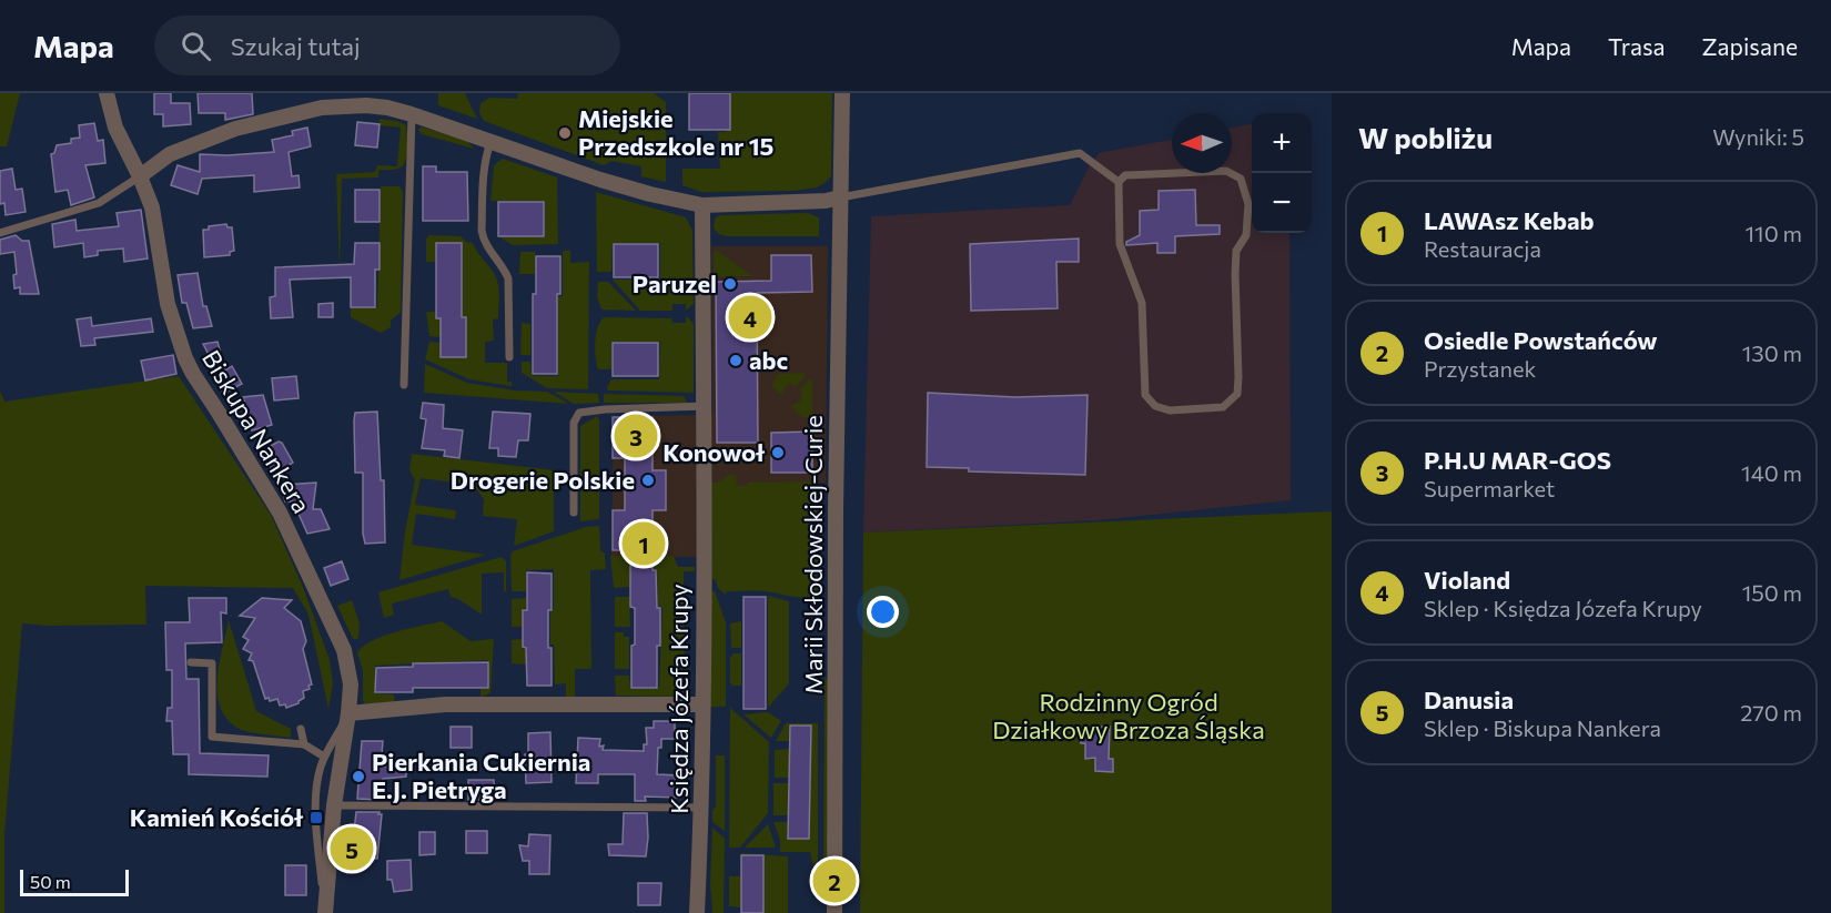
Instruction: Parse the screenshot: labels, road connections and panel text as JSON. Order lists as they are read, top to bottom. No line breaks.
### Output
{"streets":{"street":["Biskupa Nankera","Marii Skłodowskiej-Curie","Księdza Józefa Krupy"]},"parks":["Rodzinny Ogród Działkowy Brzoza Śląska"],"places":{"other":["Miejskie Przedszkole nr 15","Paruzel","abc","Konowoł","Drogerie Polskie","Pierkania Cukiernia E.J. Pietryga"],"transit":["Kamień Kościół"]},"scale_bar":"50 m","north":"left","page":{"header":"Mapa","search":"Szukaj tutaj","nav":["Mapa","Trasa","Zapisane"],"heading":["W pobliżu","Wyniki: 5"],"map_buttons":["+","−"],"list":[{"mark":"1","name":"LAWAsz Kebab","note":"Restauracja","value":"110 m"},{"mark":"2","name":"Osiedle Powstańców","note":"Przystanek","value":"130 m"},{"mark":"3","name":"P.H.U MAR-GOS","note":"Supermarket","value":"140 m"},{"mark":"4","name":"Violand","note":"Sklep · Księdza Józefa Krupy","value":"150 m"},{"mark":"5","name":"Danusia","note":"Sklep · Biskupa Nankera","value":"270 m"}],"pins":["4","3","1","5","2"],"scale":"50 m"}}
